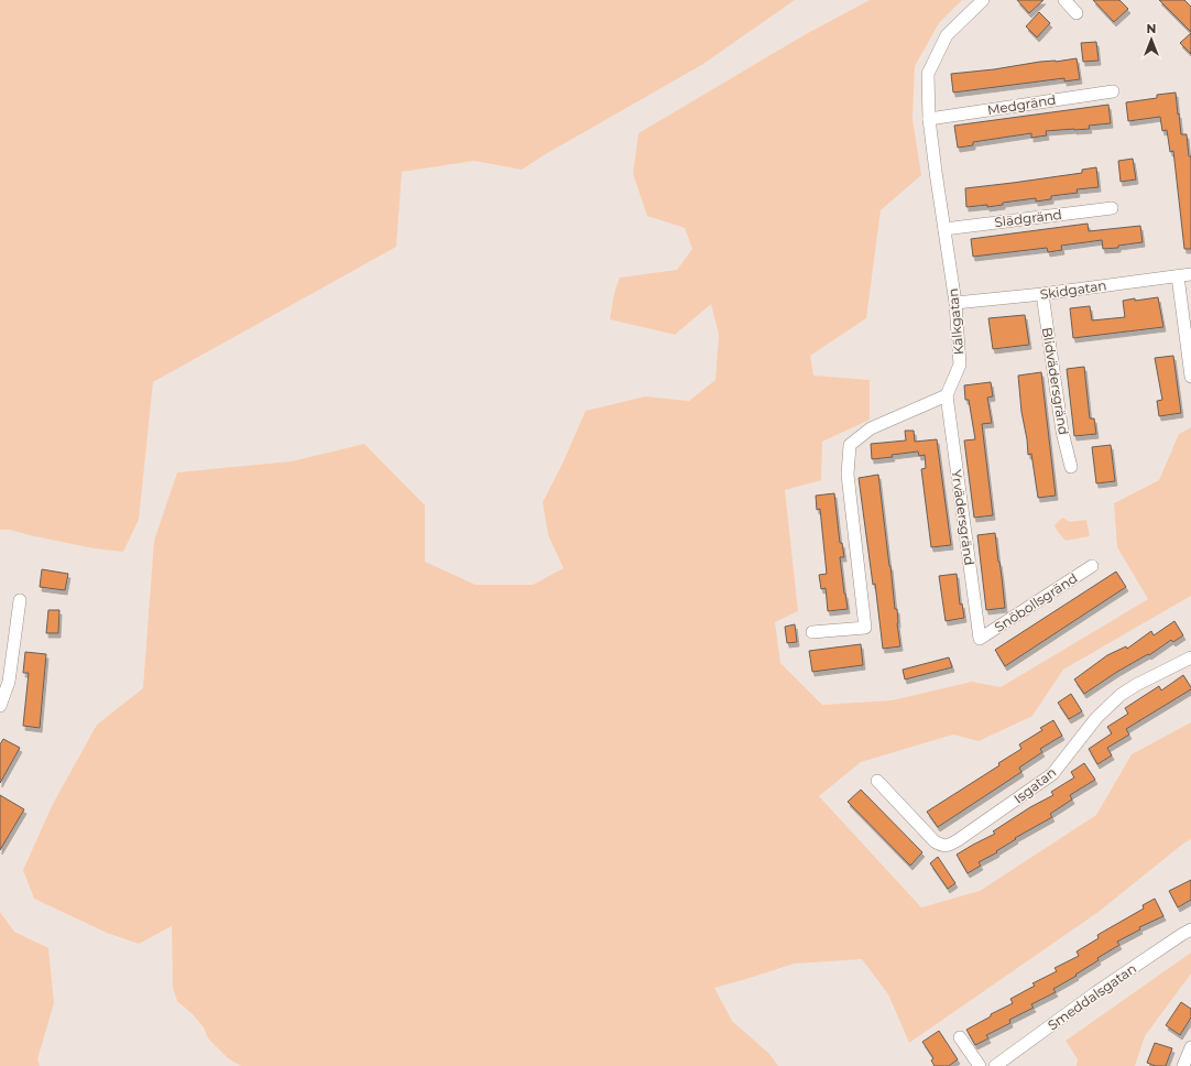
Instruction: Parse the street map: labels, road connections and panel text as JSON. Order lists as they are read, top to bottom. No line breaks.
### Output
{"streets":{"street":["Medgränd","Slädgränd","Skidgatan","Kälkgatan","Blidvädersgränd","Yrvädersgränd","Snöbollsgränd","Isgatan","Smeddalsgatan"]},"crossings":[["Medgränd","Kälkgatan"],["Slädgränd","Kälkgatan"],["Skidgatan","Kälkgatan"],["Skidgatan","Blidvädersgränd"],["Kälkgatan","Yrvädersgränd"],["Yrvädersgränd","Snöbollsgränd"]],"north":"top"}
